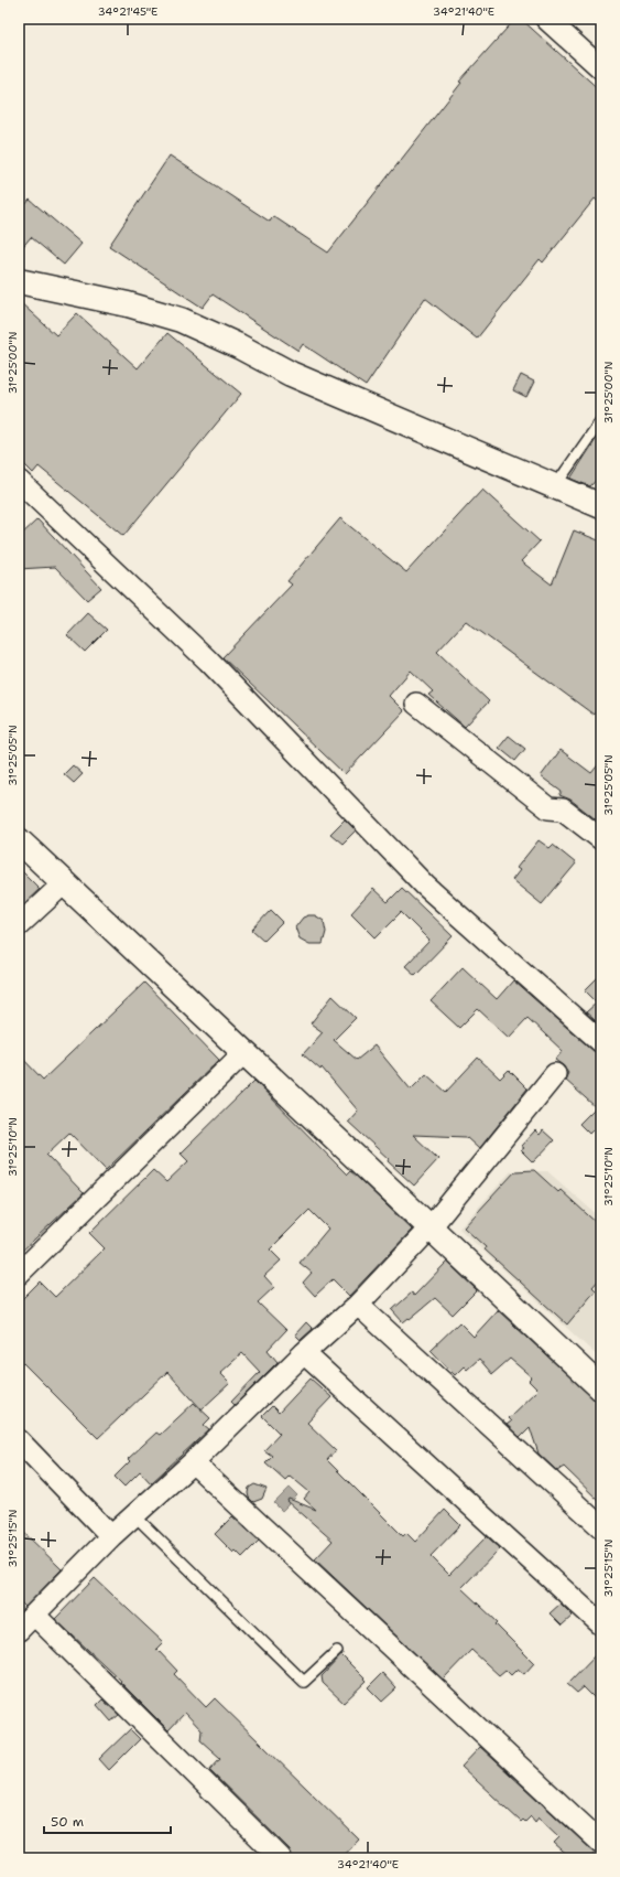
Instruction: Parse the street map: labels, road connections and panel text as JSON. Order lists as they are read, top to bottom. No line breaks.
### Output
{"scale_bar":"50 m","coordinates":["34°21'45\"E","34°21'40\"E","31°25'00\"N","31°25'05\"N","31°25'10\"N","31°25'15\"N"]}
